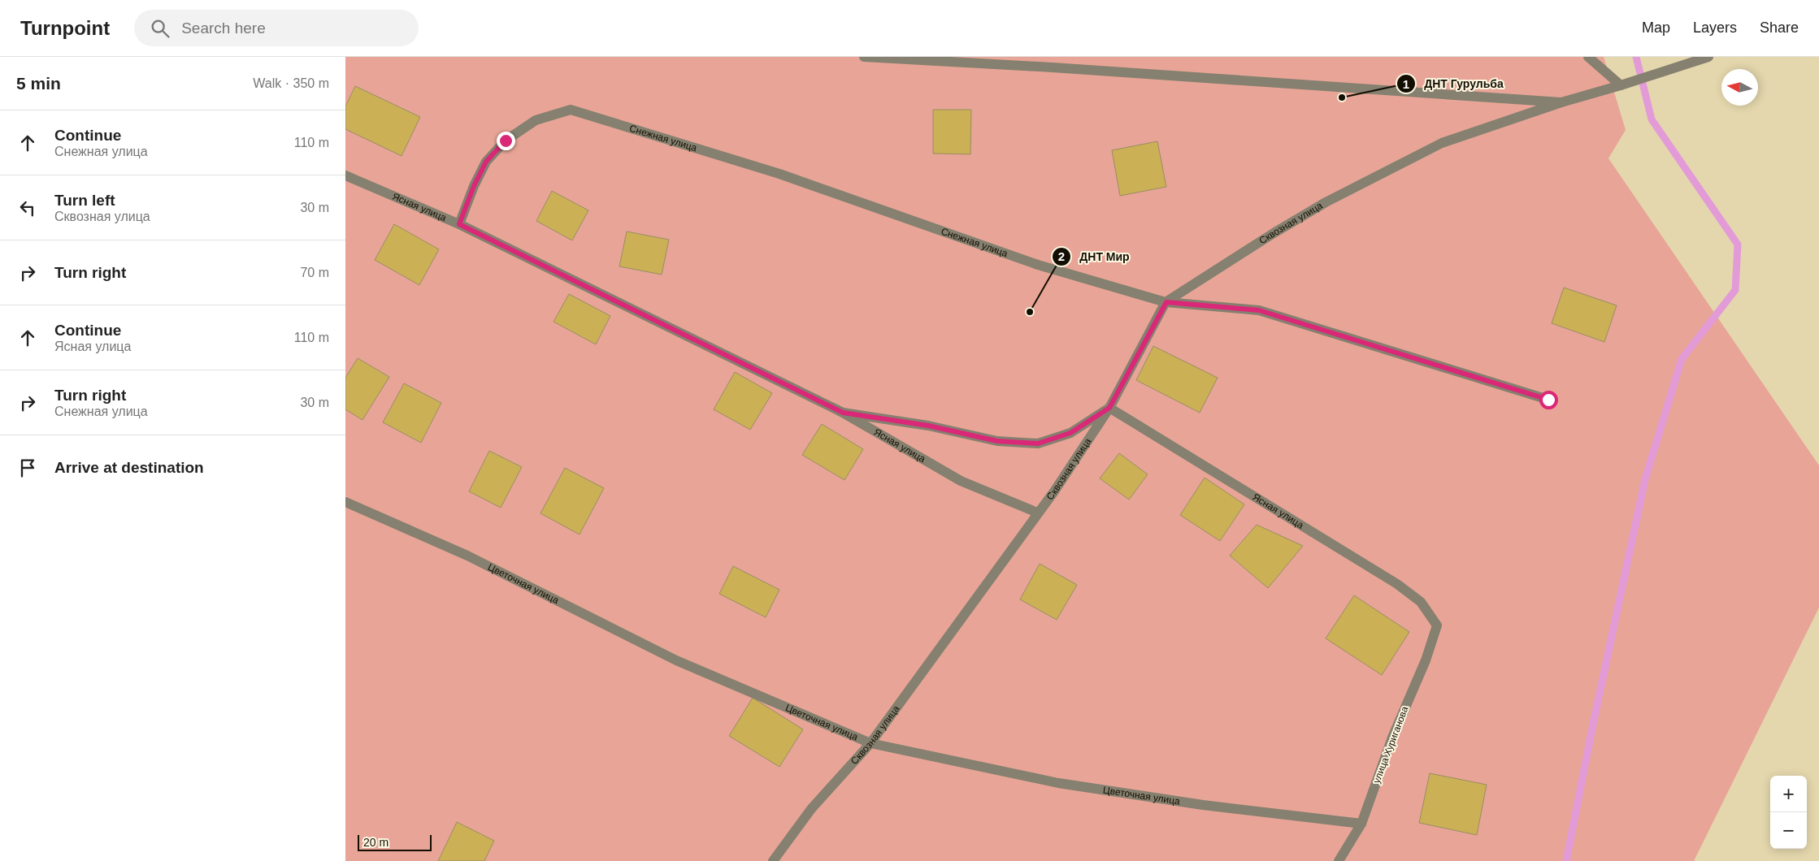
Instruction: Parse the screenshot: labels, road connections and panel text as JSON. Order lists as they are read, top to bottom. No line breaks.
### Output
{"streets":{"street":["Снежная улица","Ясная улица","Сквозная улица","Цветочная улица","улица Хуриганова"]},"crossings":[["Снежная улица","Ясная улица"],["Снежная улица","Сквозная улица"],["Ясная улица","Сквозная улица"],["Ясная улица","улица Хуриганова"],["Сквозная улица","Цветочная улица"],["Цветочная улица","улица Хуриганова"]],"places":["ДНТ Гурульба","ДНТ Мир"],"scale_bar":"20 m","north":"left","page":{"header":"Turnpoint","search":"Search here","nav":["Map","Layers","Share"],"heading":["5 min","Walk · 350 m"],"list":[["Continue","Снежная улица","110 m"],["Turn left","Сквозная улица","30 m"],["Turn right","70 m"],["Continue","Ясная улица","110 m"],["Turn right","Снежная улица","30 m"],"Arrive at destination"],"map_buttons":["+","−"],"scale":"20 m"}}
